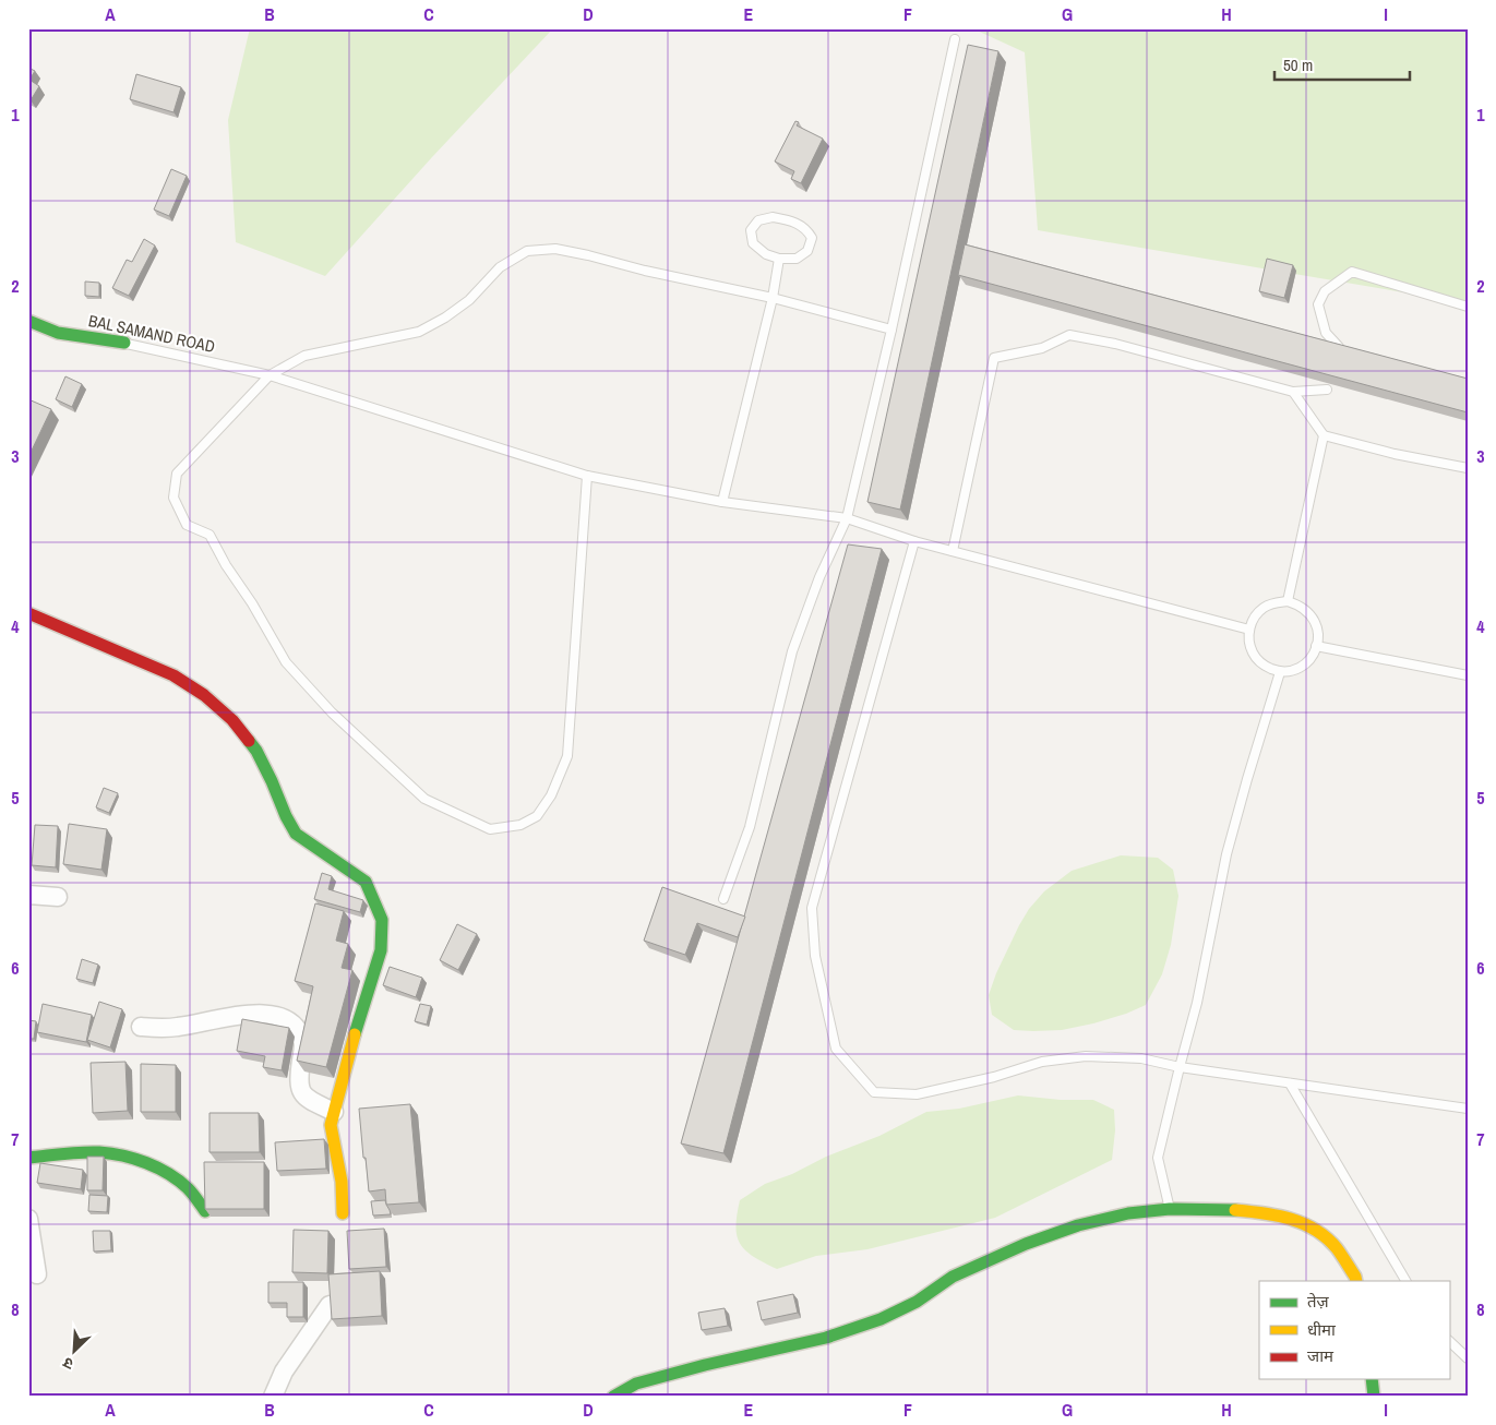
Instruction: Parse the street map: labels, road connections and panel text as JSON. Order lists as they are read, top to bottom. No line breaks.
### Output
{"streets":{"main road":["BAL SAMAND ROAD"]},"legend":["तेज़","धीमा","जाम"],"scale_bar":"50 m","north":"bottom left","grid":{"columns":["A","B","C","D","E","F","G","H","I"],"rows":["1","2","3","4","5","6","7","8"]}}
